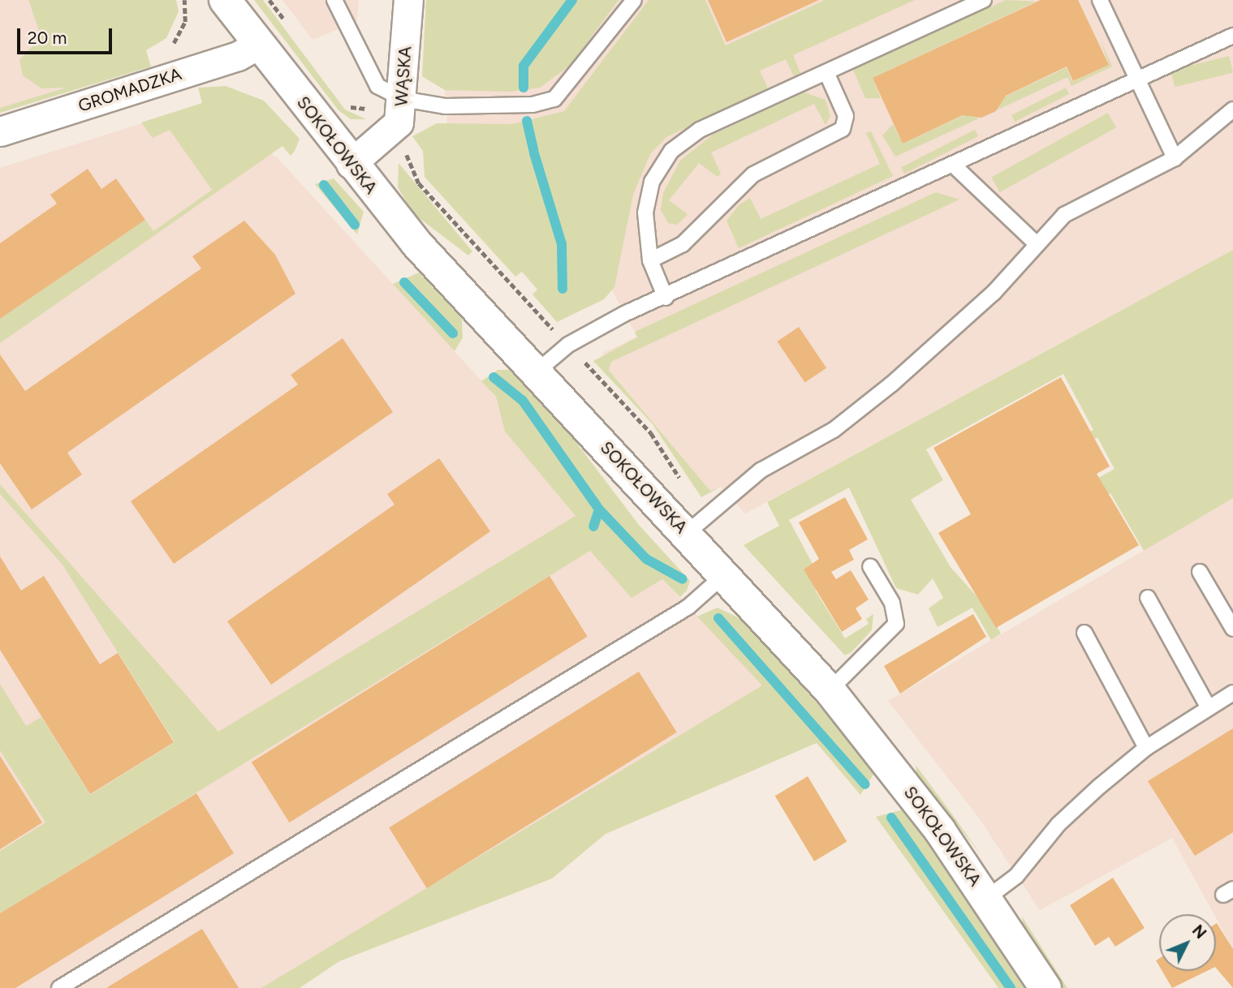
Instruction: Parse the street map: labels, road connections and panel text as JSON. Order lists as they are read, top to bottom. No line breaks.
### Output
{"streets":{"street":["WĄSKA","GROMADZKA","SOKOŁOWSKA"]},"crossings":[["WĄSKA","SOKOŁOWSKA"],["GROMADZKA","SOKOŁOWSKA"]],"scale_bar":"20 m","north":"top right"}
